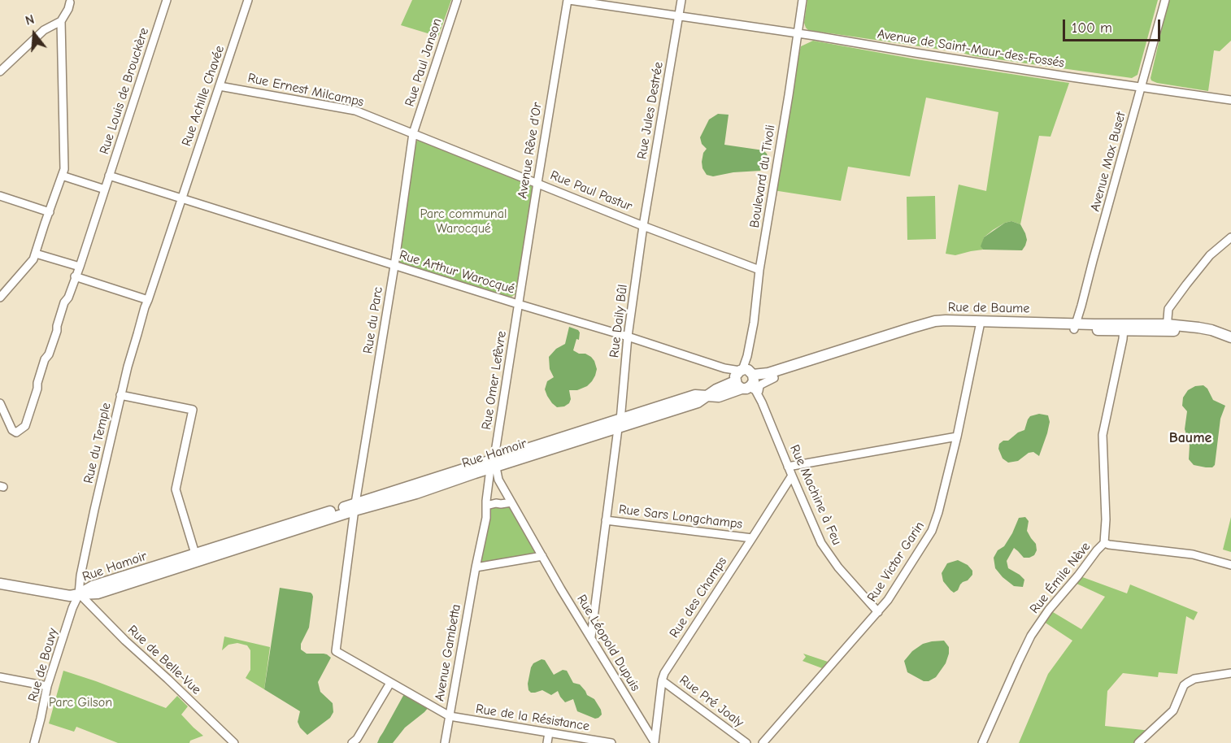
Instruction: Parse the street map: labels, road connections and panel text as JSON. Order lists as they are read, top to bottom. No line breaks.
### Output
{"streets":{"main road":["Rue de Baume","Rue Hamoir"],"street":["Avenue de Saint-Maur-des-Fossés","Rue Paul Janson","Rue Ernest Milcamps","Rue Louis de Brouckère","Rue Achille Chavée","Rue Jules Destrée","Avenue Rêve d'Or","Avenue Max Buset","Boulevard du Tivoli","Rue Paul Pastur","Rue Arthur Warocqué","Rue du Parc","Rue Daily Bûl","Rue Omer Lefèvre","Rue du Temple","Rue Machine à Feu","Rue Sars Longchamps","Rue Victor Garin","Rue Émile Nève","Rue des Champs","Rue Léopold Dupuis","Avenue Gambetta","Rue de Belle-Vue","Rue de Bouvy","Rue Pré Joaly","Rue de la Résistance"]},"crossings":[["Avenue de Saint-Maur-des-Fossés","Rue Jules Destrée"],["Avenue de Saint-Maur-des-Fossés","Avenue Rêve d'Or"],["Avenue de Saint-Maur-des-Fossés","Avenue Max Buset"],["Avenue de Saint-Maur-des-Fossés","Boulevard du Tivoli"],["Rue Paul Janson","Rue Ernest Milcamps"],["Rue Paul Janson","Rue Paul Pastur"],["Rue Paul Janson","Rue du Parc"],["Rue Ernest Milcamps","Rue Achille Chavée"],["Rue Ernest Milcamps","Rue Paul Pastur"],["Rue Ernest Milcamps","Rue du Parc"],["Rue Louis de Brouckère","Rue Arthur Warocqué"],["Rue Achille Chavée","Rue Arthur Warocqué"],["Rue Achille Chavée","Rue du Temple"],["Rue Jules Destrée","Rue Paul Pastur"],["Rue Jules Destrée","Rue Daily Bûl"],["Avenue Rêve d'Or","Rue Paul Pastur"],["Avenue Rêve d'Or","Rue Arthur Warocqué"],["Avenue Rêve d'Or","Rue Omer Lefèvre"],["Avenue Max Buset","Rue de Baume"],["Boulevard du Tivoli","Rue Paul Pastur"],["Boulevard du Tivoli","Rue Arthur Warocqué"],["Boulevard du Tivoli","Rue de Baume"],["Boulevard du Tivoli","Rue Hamoir"],["Boulevard du Tivoli","Rue Machine à Feu"],["Rue Paul Pastur","Rue du Parc"],["Rue Paul Pastur","Rue Daily Bûl"],["Rue Arthur Warocqué","Rue de Baume"],["Rue Arthur Warocqué","Rue du Parc"],["Rue Arthur Warocqué","Rue Daily Bûl"],["Rue Arthur Warocqué","Rue Omer Lefèvre"],["Rue Arthur Warocqué","Rue Hamoir"],["Rue Arthur Warocqué","Rue Machine à Feu"],["Rue de Baume","Rue Hamoir"],["Rue de Baume","Rue Machine à Feu"],["Rue de Baume","Rue Victor Garin"],["Rue de Baume","Rue Émile Nève"],["Rue du Parc","Rue Hamoir"],["Rue Daily Bûl","Rue Hamoir"],["Rue Daily Bûl","Rue Sars Longchamps"],["Rue Daily Bûl","Rue Léopold Dupuis"],["Rue Omer Lefèvre","Rue Hamoir"],["Rue Omer Lefèvre","Rue Léopold Dupuis"],["Rue Omer Lefèvre","Avenue Gambetta"],["Rue du Temple","Rue Hamoir"],["Rue du Temple","Rue de Belle-Vue"],["Rue du Temple","Rue de Bouvy"],["Rue Hamoir","Rue Machine à Feu"],["Rue Hamoir","Rue Léopold Dupuis"],["Rue Hamoir","Rue de Belle-Vue"],["Rue Hamoir","Rue de Bouvy"],["Rue Machine à Feu","Rue Victor Garin"],["Rue Machine à Feu","Rue des Champs"],["Rue Sars Longchamps","Rue des Champs"],["Rue des Champs","Rue Léopold Dupuis"],["Rue des Champs","Rue Pré Joaly"],["Avenue Gambetta","Rue de la Résistance"],["Rue de Belle-Vue","Rue de Bouvy"]],"districts":["Baume"],"parks":["Parc communal Warocqué","Parc Gilson"],"scale_bar":"100 m","north":"top"}
